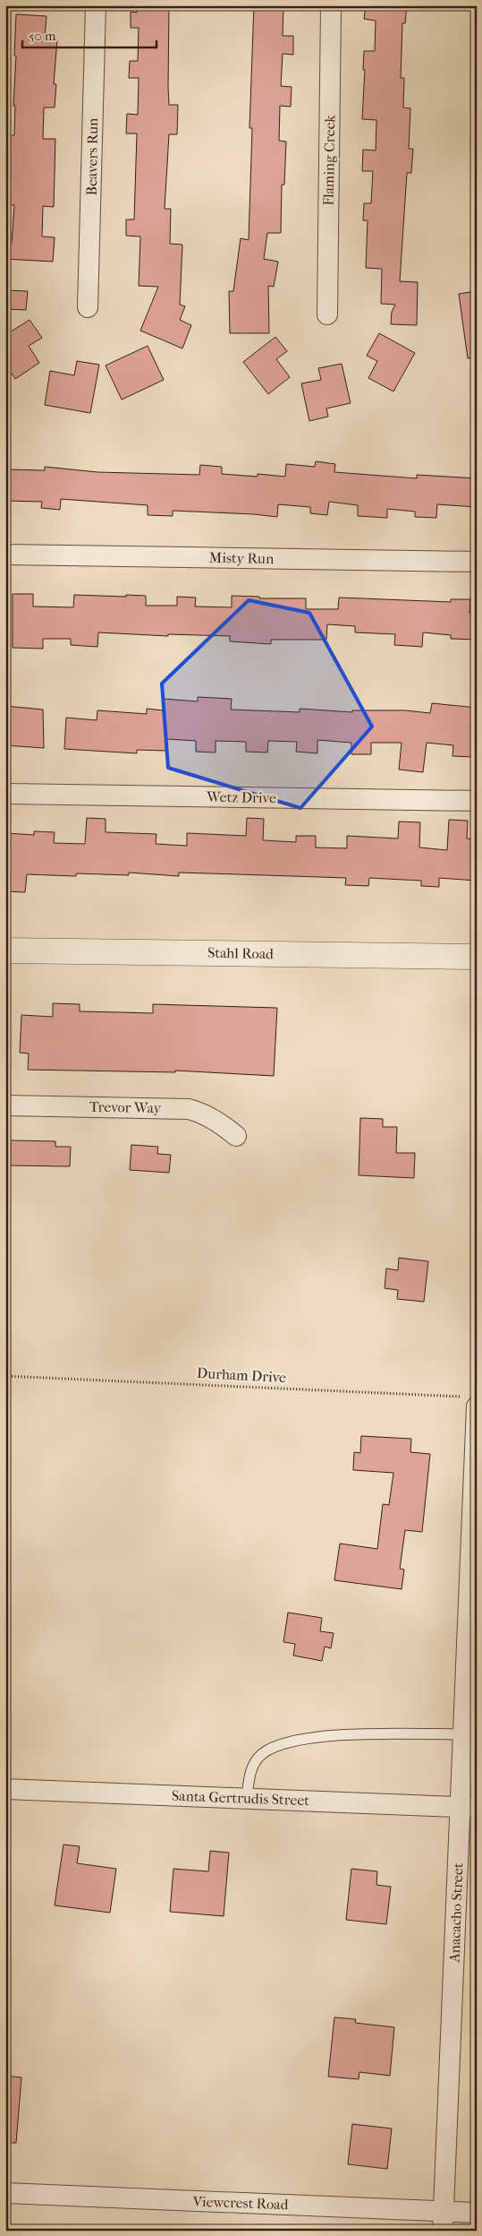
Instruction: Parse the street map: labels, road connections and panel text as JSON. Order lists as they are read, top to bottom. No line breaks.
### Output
{"streets":{"street":["Beavers Run","Flaming Creek","Misty Run","Wetz Drive","Stahl Road","Trevor Way","Santa Gertrudis Street","Anacacho Street","Viewcrest Road"],"path":["Durham Drive"]},"crossings":[["Durham Drive","Anacacho Street"],["Santa Gertrudis Street","Anacacho Street"],["Anacacho Street","Viewcrest Road"]],"scale_bar":"50 m"}
